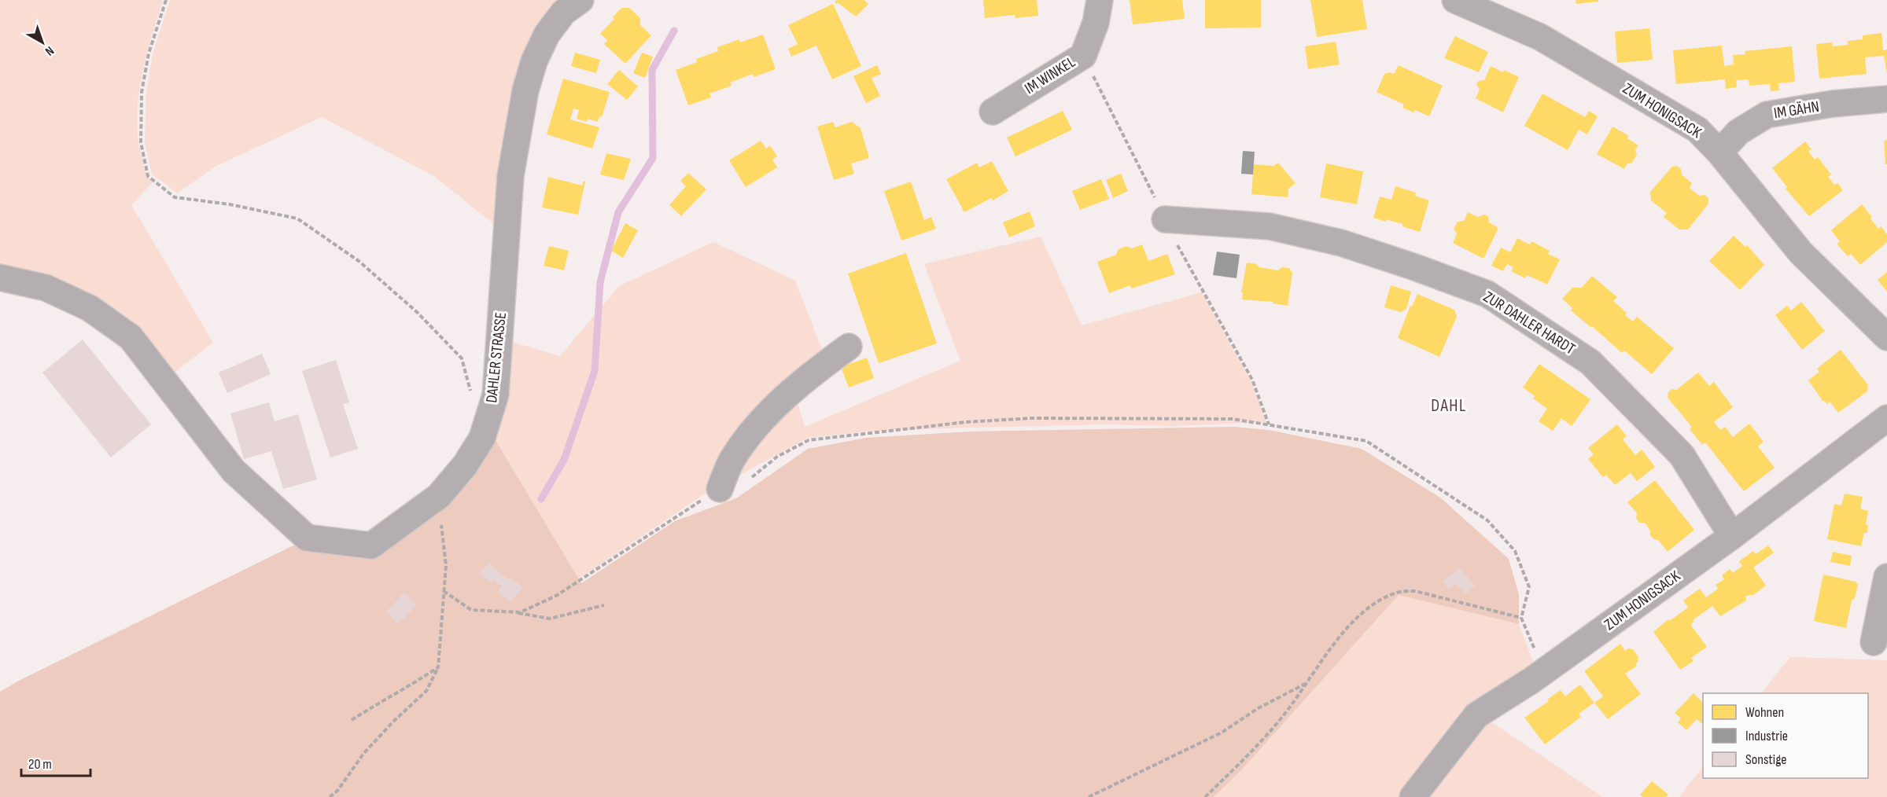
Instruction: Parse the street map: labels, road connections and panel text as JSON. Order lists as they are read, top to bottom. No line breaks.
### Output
{"streets":{"street":["IM WINKEL","IM GÄHN","ZUM HONIGSACK","ZUR DAHLER HARDT","DAHLER STRASSE"]},"crossings":[["IM GÄHN","ZUM HONIGSACK"],["ZUM HONIGSACK","ZUR DAHLER HARDT"]],"districts":["DAHL"],"legend":["Wohnen","Industrie","Sonstige"],"scale_bar":"20 m","north":"bottom right"}
